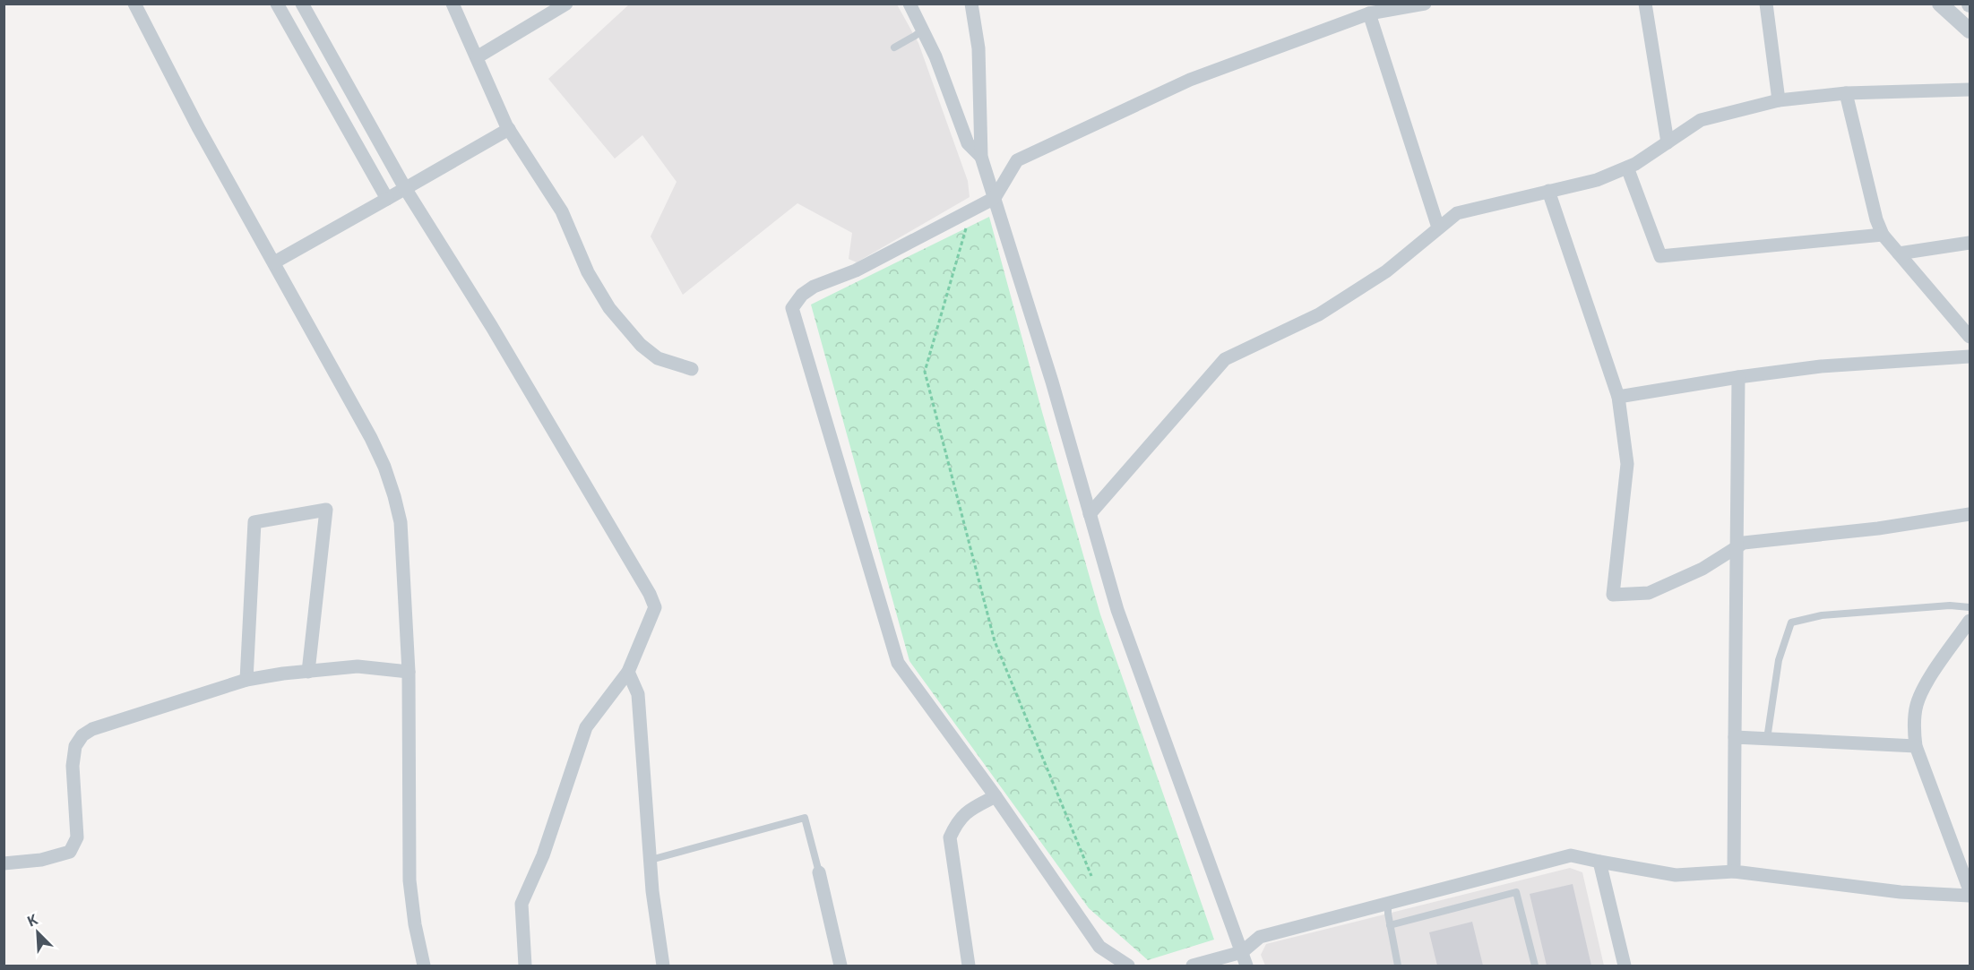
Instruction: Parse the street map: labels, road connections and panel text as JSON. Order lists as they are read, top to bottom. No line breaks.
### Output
{"north":"top left"}
